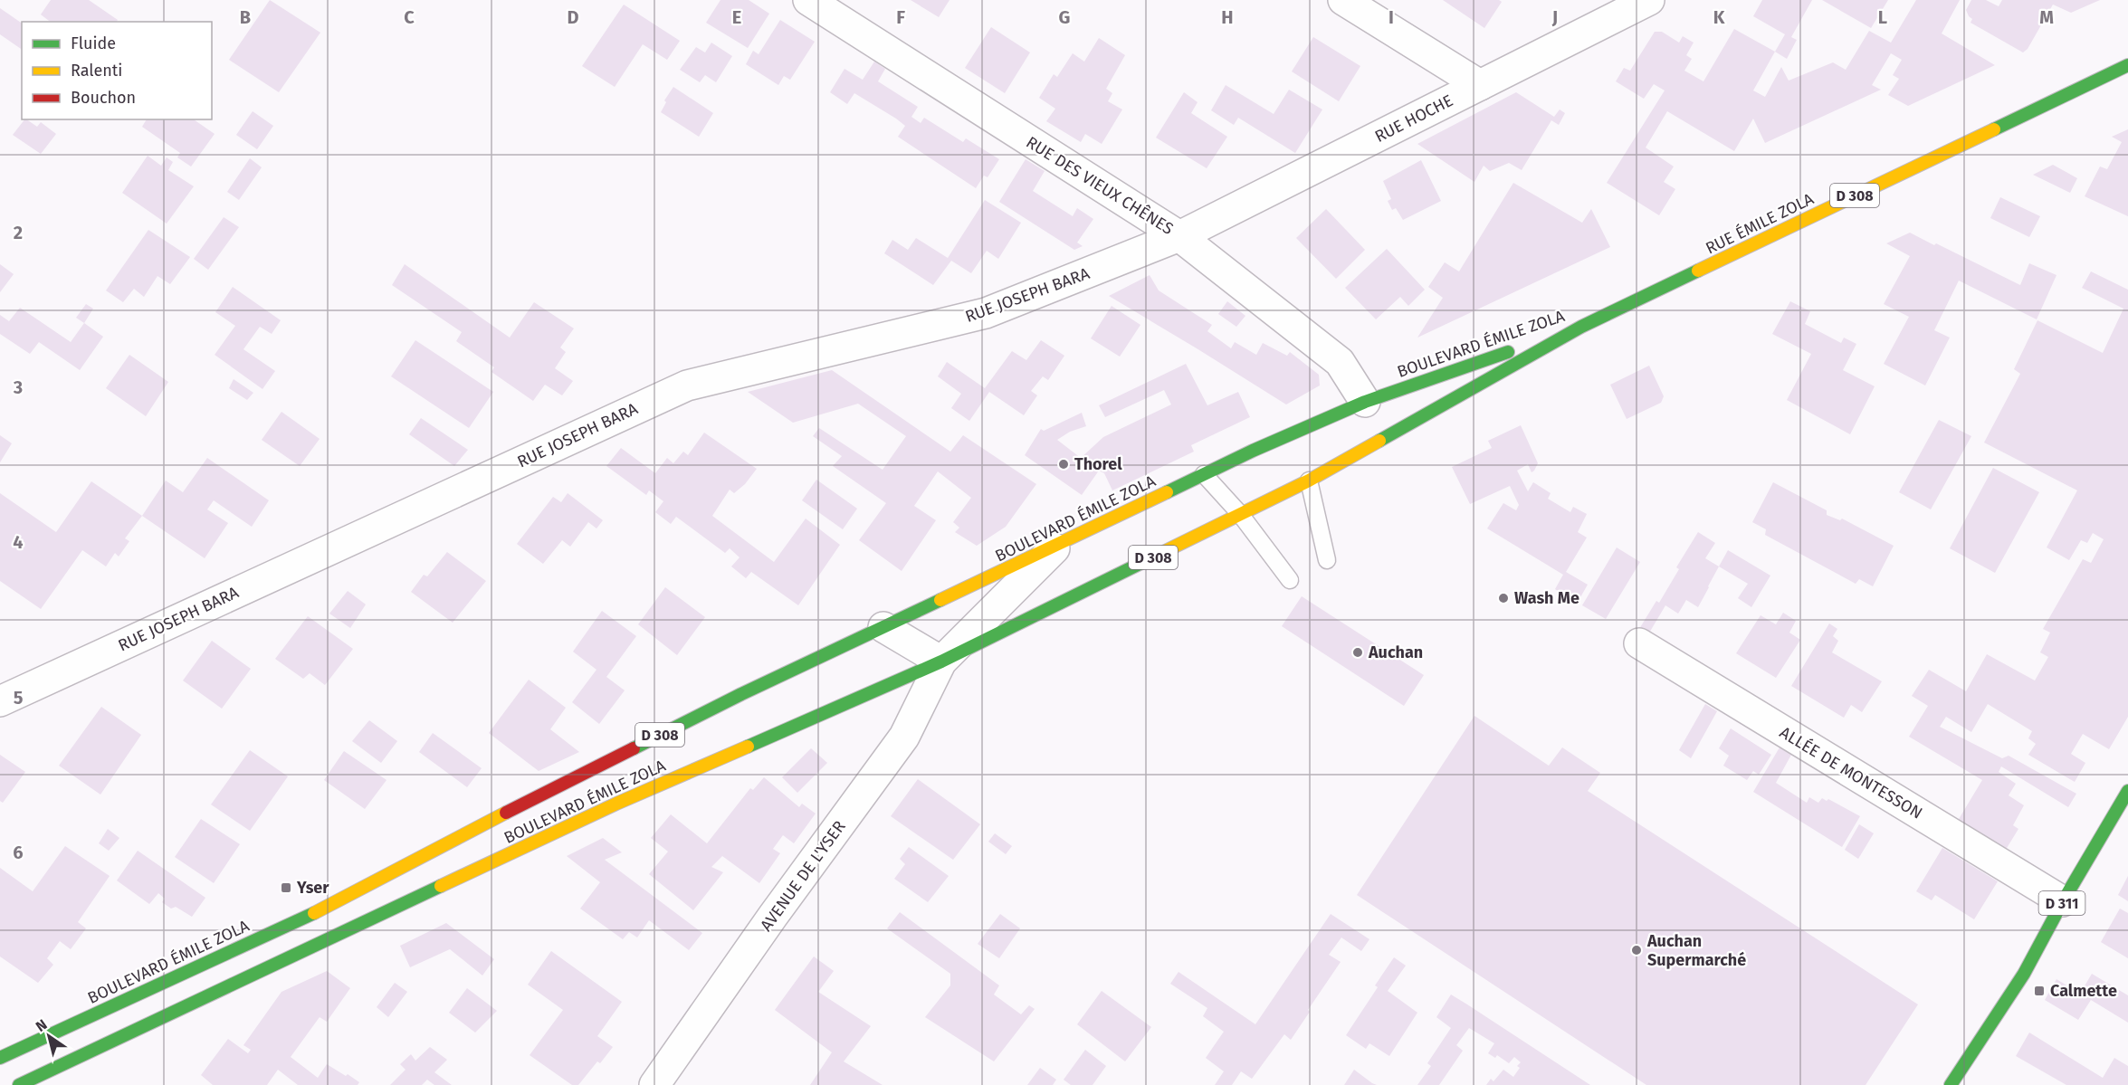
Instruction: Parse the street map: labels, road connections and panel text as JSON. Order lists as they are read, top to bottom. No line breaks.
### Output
{"streets":{"main road":["D 308","RUE ÉMILE ZOLA","BOULEVARD ÉMILE ZOLA","D 311"],"street":["RUE HOCHE","RUE DES VIEUX CHÊNES","RUE JOSEPH BARA","ALLÉE DE MONTESSON","AVENUE DE L'YSER"]},"crossings":[["RUE HOCHE","RUE DES VIEUX CHÊNES"],["RUE HOCHE","RUE JOSEPH BARA"],["RUE DES VIEUX CHÊNES","RUE JOSEPH BARA"],["RUE DES VIEUX CHÊNES","BOULEVARD ÉMILE ZOLA"],["RUE ÉMILE ZOLA","BOULEVARD ÉMILE ZOLA"],["BOULEVARD ÉMILE ZOLA","AVENUE DE L'YSER"],["ALLÉE DE MONTESSON","D 311"]],"places":{"other":["Thorel","Wash Me","Auchan","Auchan Supermarché"],"transit":["Yser","Calmette"]},"legend":["Fluide","Ralenti","Bouchon"],"north":"top left","grid":{"columns":["B","C","D","E","F","G","H","I","J","K","L","M"],"rows":["2","3","4","5","6"]}}
